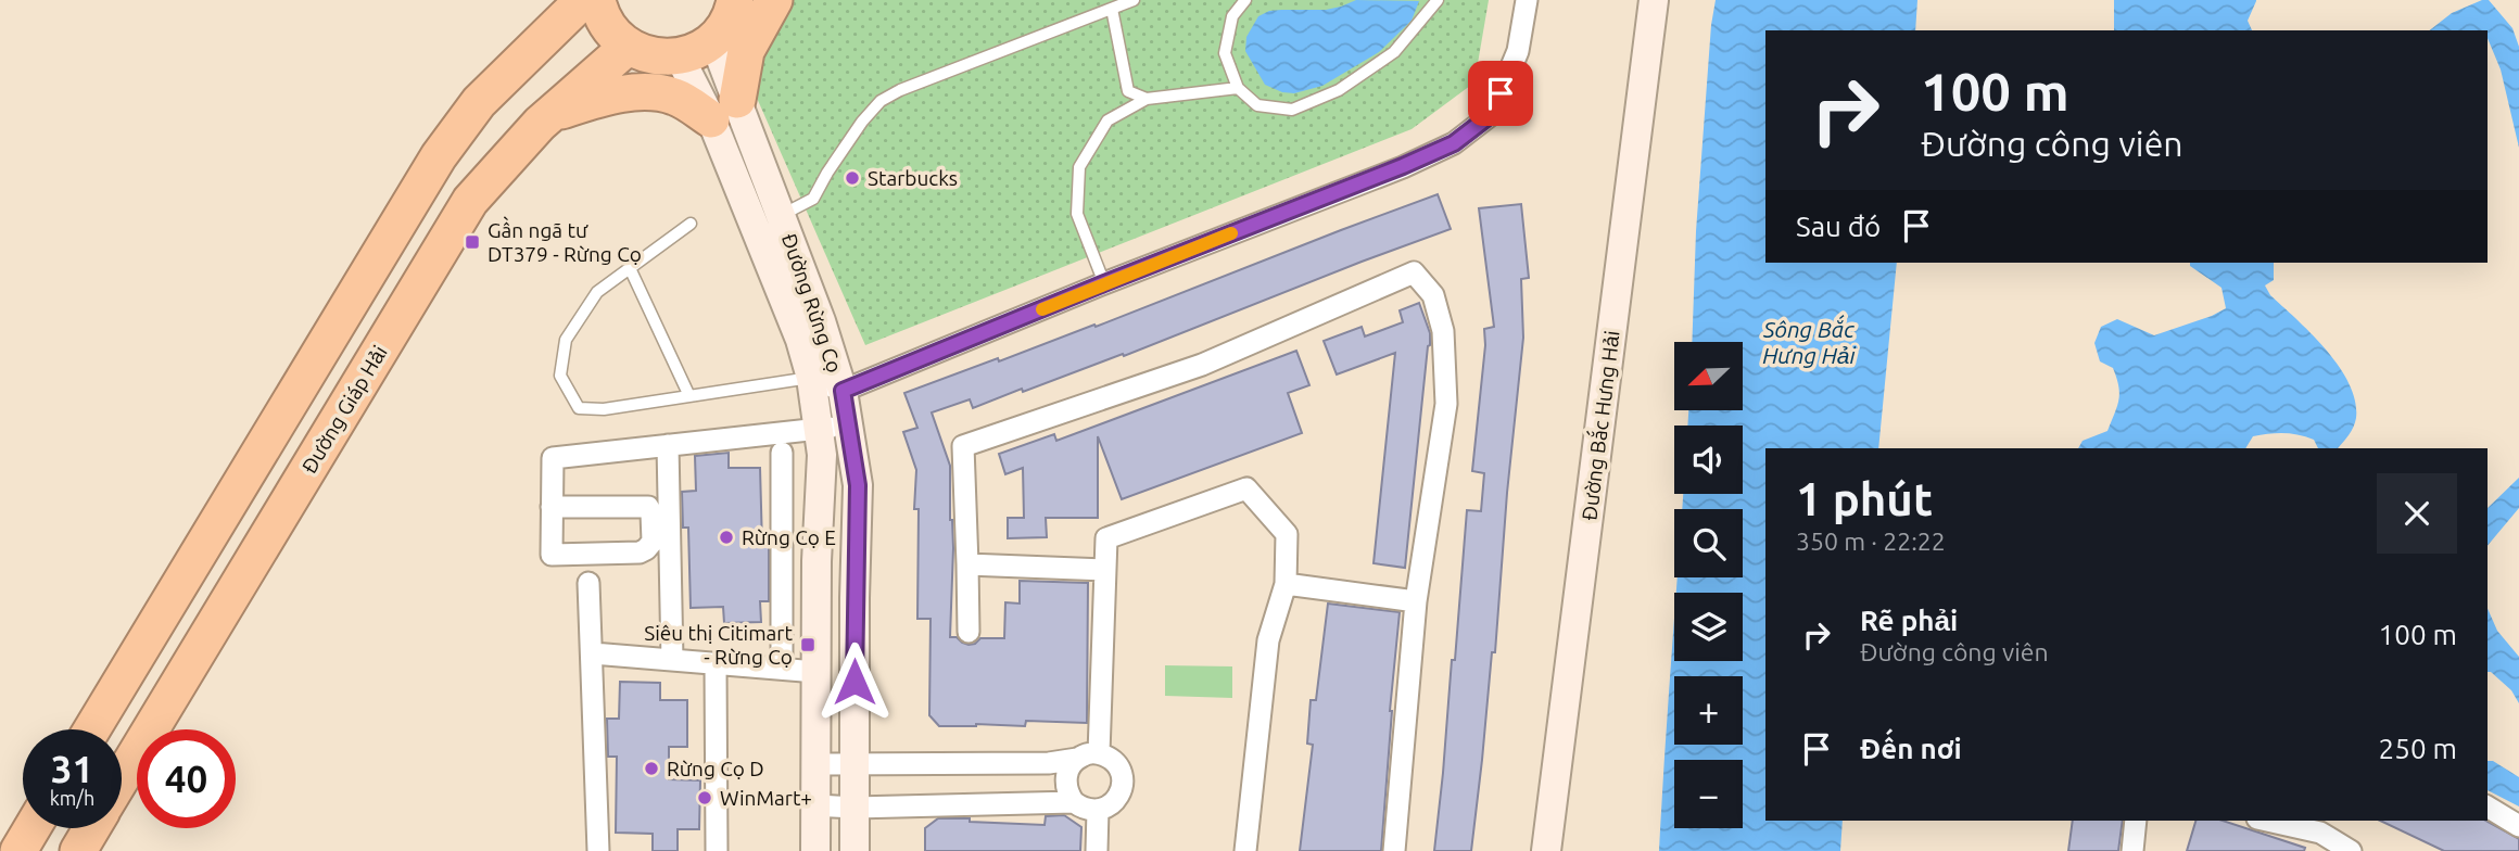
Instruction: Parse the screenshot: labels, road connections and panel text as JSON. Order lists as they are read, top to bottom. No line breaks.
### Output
{"streets":{"highway":["Đường Giáp Hải"],"street":["Đường Rừng Cọ","Đường Bắc Hưng Hải"]},"water":["Sông Bắc Hưng Hải"],"places":{"other":["Starbucks","Rừng Cọ E","Rừng Cọ D","WinMart+"],"transit":["Gần ngã tư DT379 - Rừng Cọ","Siêu thị Citimart - Rừng Cọ"]},"north":"bottom left","page":{"turn":["100 m","Đường công viên"],"then":"Sau đó","map_buttons":["+","−"],"heading":["1 phút","350 m · 22:22"],"list":[{"name":"Rẽ phải","note":"Đường công viên","value":"100 m"},{"name":"Đến nơi","value":"250 m"}],"speed":"31 km/h","limit":"40"}}
